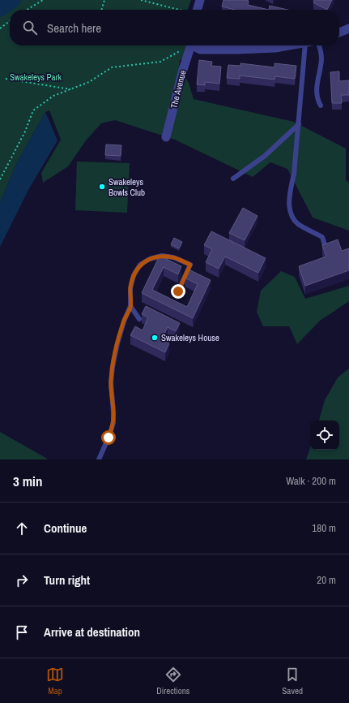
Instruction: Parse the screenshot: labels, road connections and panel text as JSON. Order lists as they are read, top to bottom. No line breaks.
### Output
{"streets":{"street":["The Avenue"]},"parks":["Swakeleys Park"],"places":["Swakeleys Bowls Club","Swakeleys House"],"page":{"search":"Search here","heading":["3 min","Walk · 200 m"],"list":[["Continue","180 m"],["Turn right","20 m"],"Arrive at destination"],"nav":["Map","Directions","Saved"]}}
